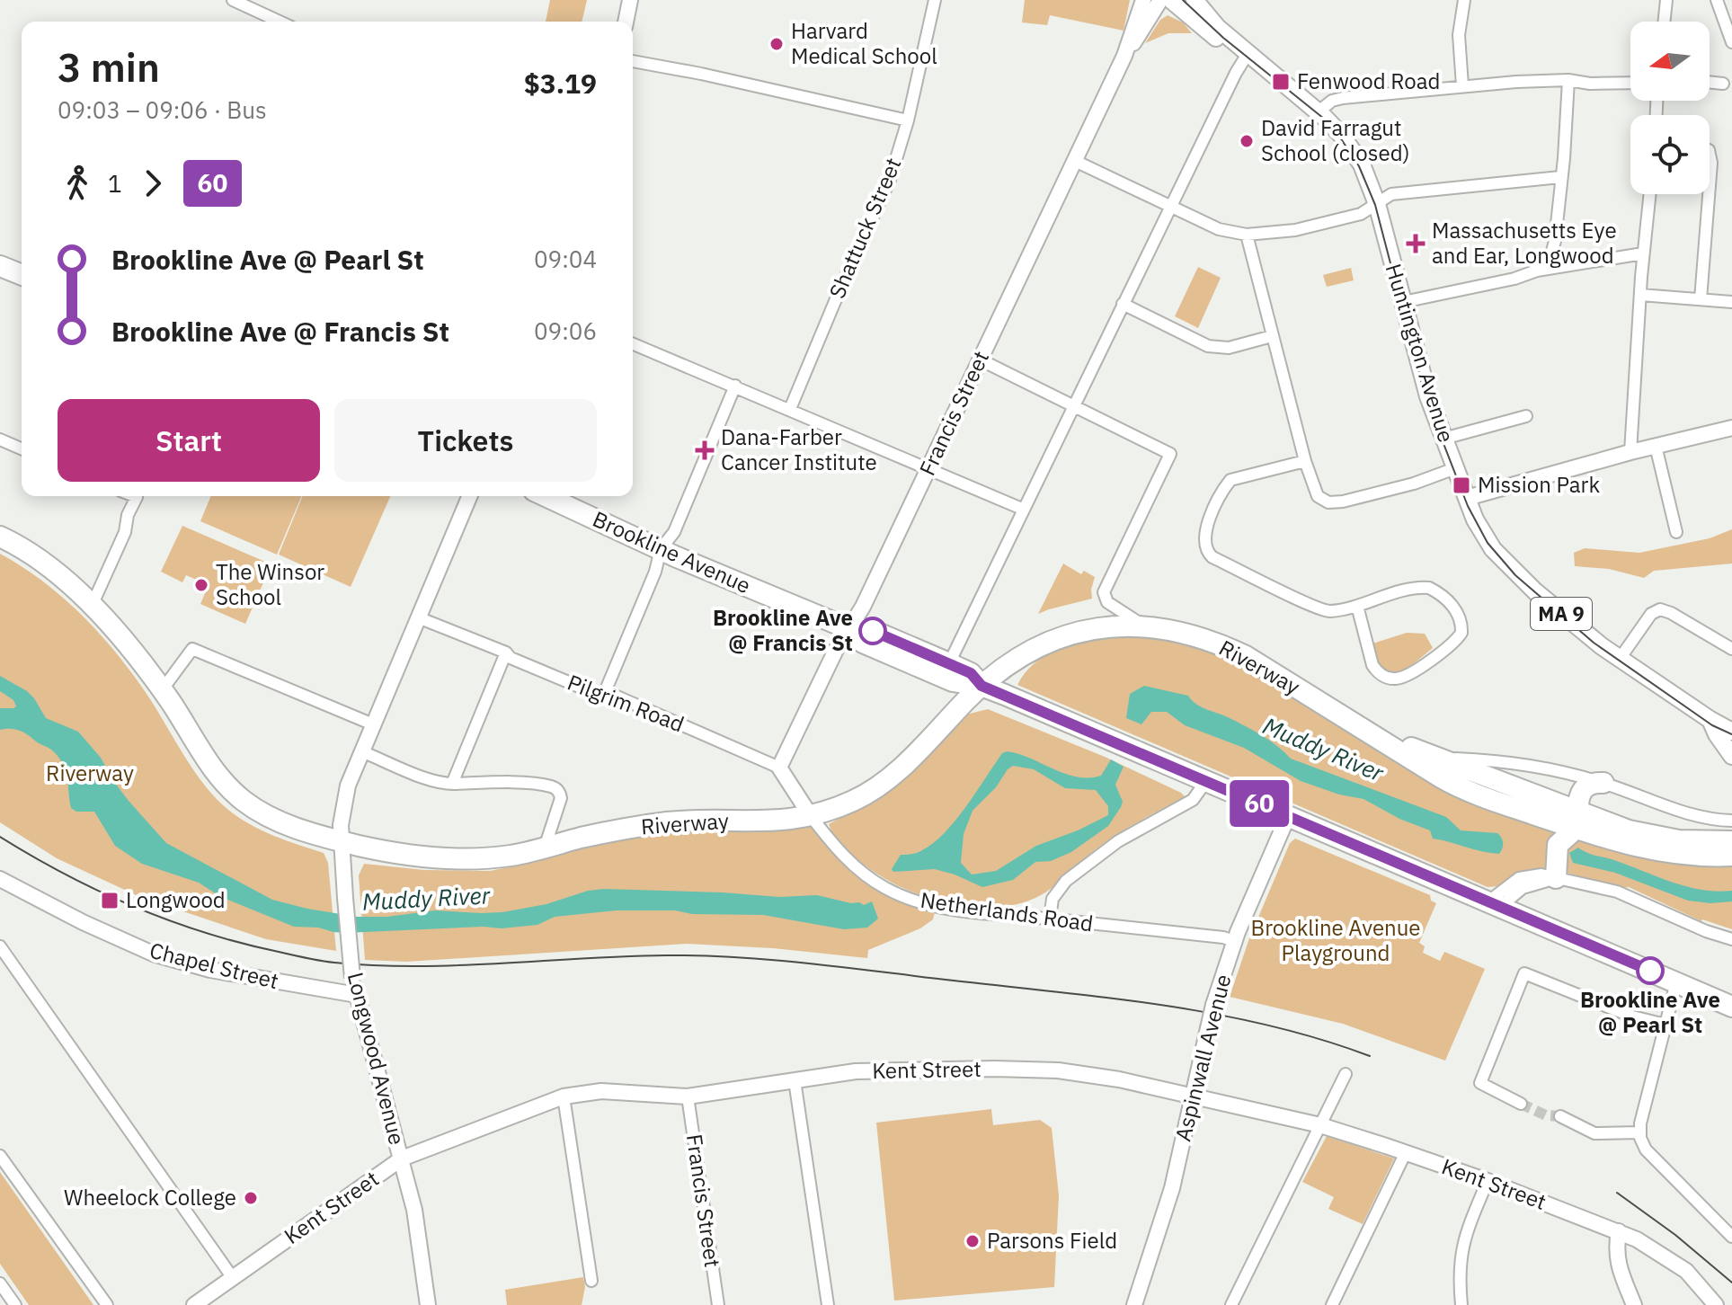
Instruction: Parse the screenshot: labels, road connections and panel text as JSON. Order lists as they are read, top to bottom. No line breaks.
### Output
{"streets":{"highway":["Brookline Avenue","Riverway"],"main road":["Huntington Avenue","Francis Street","MA 9","Chapel Street","Aspinwall Avenue","Longwood Avenue","Kent Street"],"street":["Shattuck Street","Pilgrim Road","Netherlands Road"]},"crossings":[["Francis Street","Brookline Avenue"],["Francis Street","Pilgrim Road"],["Francis Street","Kent Street"],["Brookline Avenue","Riverway"],["Brookline Avenue","Aspinwall Avenue"],["Riverway","Netherlands Road"],["Riverway","Longwood Avenue"],["Pilgrim Road","Longwood Avenue"],["Netherlands Road","Aspinwall Avenue"],["Chapel Street","Longwood Avenue"],["Aspinwall Avenue","Kent Street"],["Longwood Avenue","Kent Street"]],"water":["Muddy River"],"parks":["Riverway","Brookline Avenue Playground"],"places":{"other":["Harvard Medical School","David Farragut School (closed)","The Winsor School","Brookline Ave @ Francis St","Brookline Ave @ Pearl St","Wheelock College","Parsons Field"],"transit":["Fenwood Road","Mission Park","Longwood"],"health":["Massachusetts Eye and Ear, Longwood","Dana-Farber Cancer Institute"]},"lines":["bus line 60"],"north":"left","page":{"on_map":"60","heading":["3 min","09:03 – 09:06 · Bus","$3.19"],"legs":["1","60"],"list":[{"name":"Brookline Ave @ Pearl St","value":"09:04"},{"name":"Brookline Ave @ Francis St","value":"09:06"}],"buttons":["Start","Tickets"]}}
